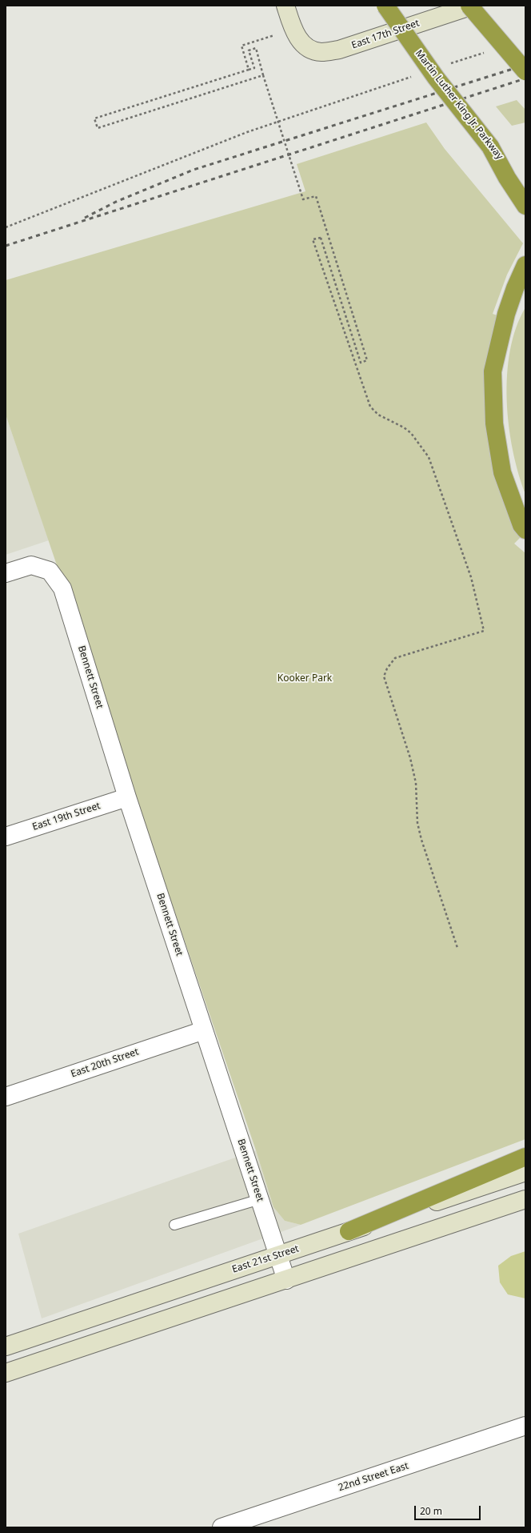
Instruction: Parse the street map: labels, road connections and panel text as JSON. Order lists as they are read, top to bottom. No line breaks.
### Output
{"streets":{"highway":["Martin Luther King Jr. Parkway"],"main road":["East 17th Street","East 21st Street"],"street":["Bennett Street","East 19th Street","East 20th Street","22nd Street East"]},"crossings":[["Bennett Street","East 19th Street"],["Bennett Street","East 20th Street"],["Bennett Street","East 21st Street"]],"parks":["Kooker Park"],"scale_bar":"20 m"}
